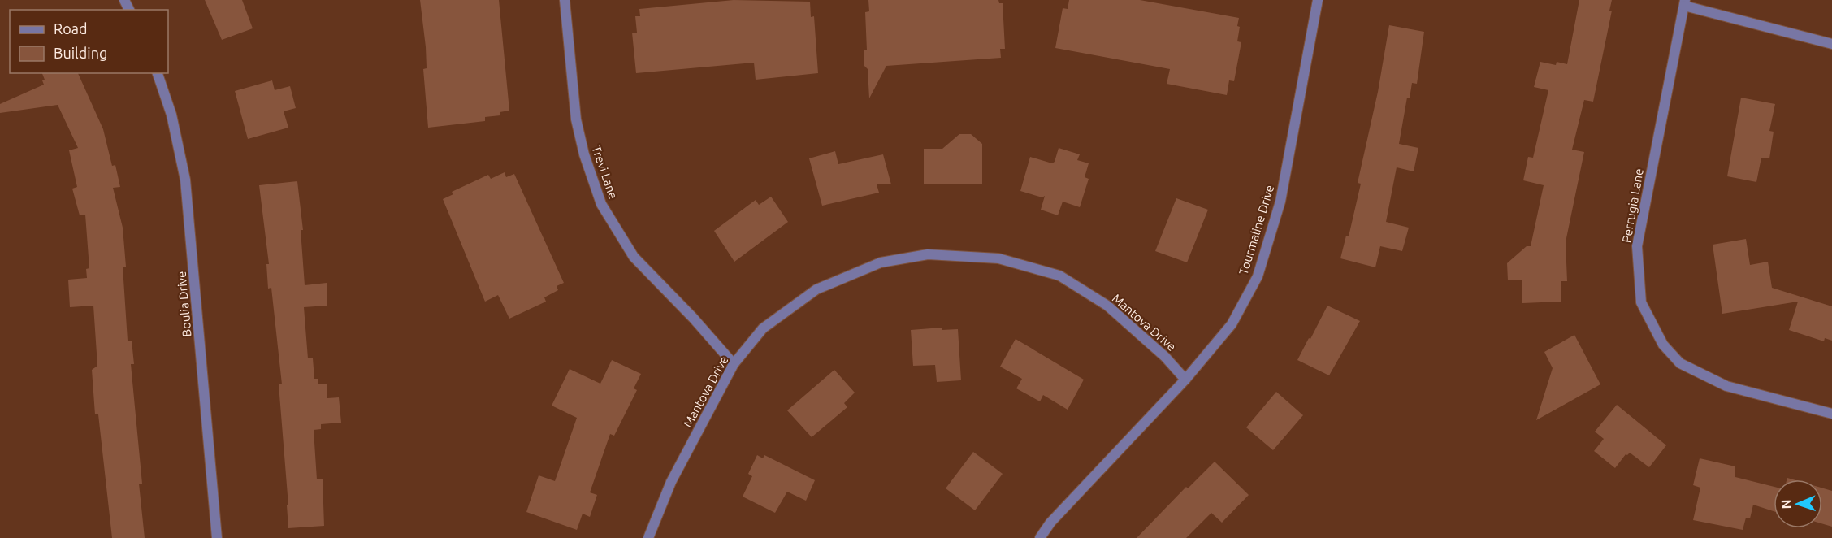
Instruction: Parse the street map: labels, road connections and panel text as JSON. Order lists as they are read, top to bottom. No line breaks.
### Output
{"streets":{"street":["Trevi Lane","Perrugia Lane","Tourmaline Drive","Boulia Drive","Mantova Drive"]},"crossings":[["Trevi Lane","Mantova Drive"],["Tourmaline Drive","Mantova Drive"]],"legend":["Road","Building"],"north":"left"}
